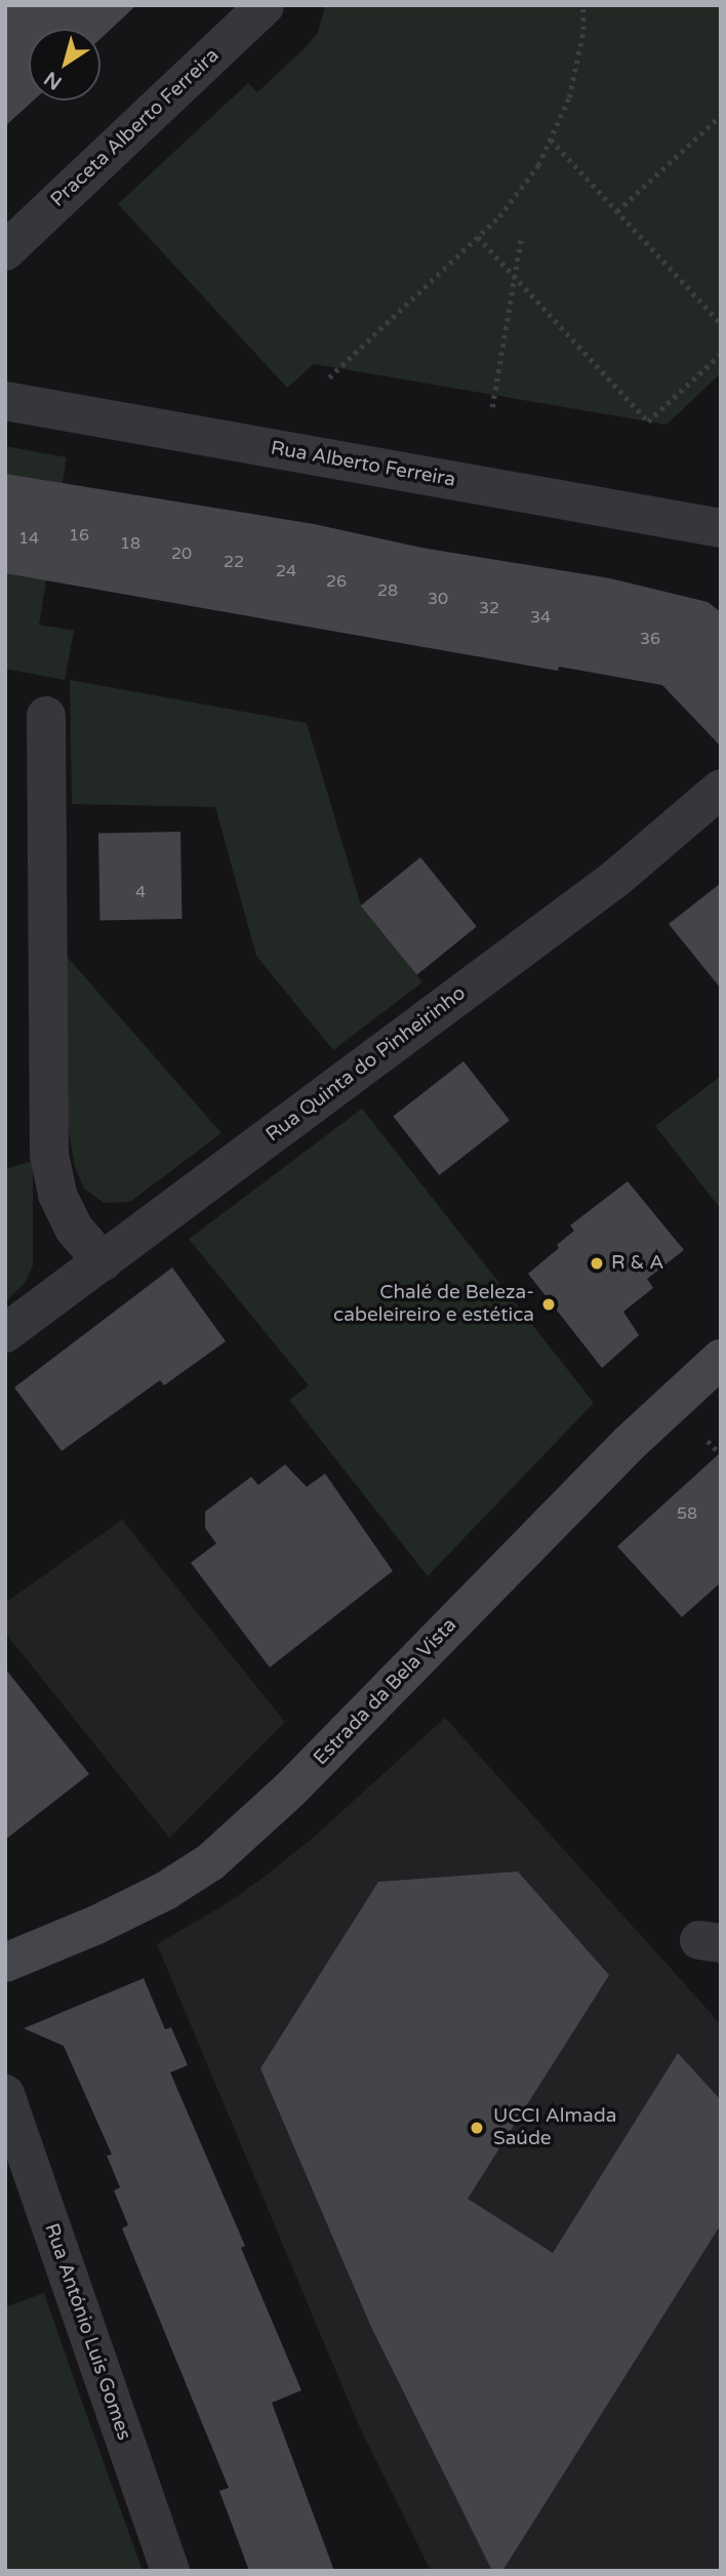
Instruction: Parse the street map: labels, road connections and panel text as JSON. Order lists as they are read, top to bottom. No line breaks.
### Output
{"streets":{"street":["Praceta Alberto Ferreira","Rua Alberto Ferreira","Rua Quinta do Pinheirinho","Estrada da Bela Vista","Rua António Luis Gomes"]},"places":["R & A","Chalé de Beleza- cabeleireiro e estética","UCCI Almada Saúde"],"house_numbers":["16","14","18","20","22","24","26","28","30","32","34","36","4","58"],"north":"bottom left"}
